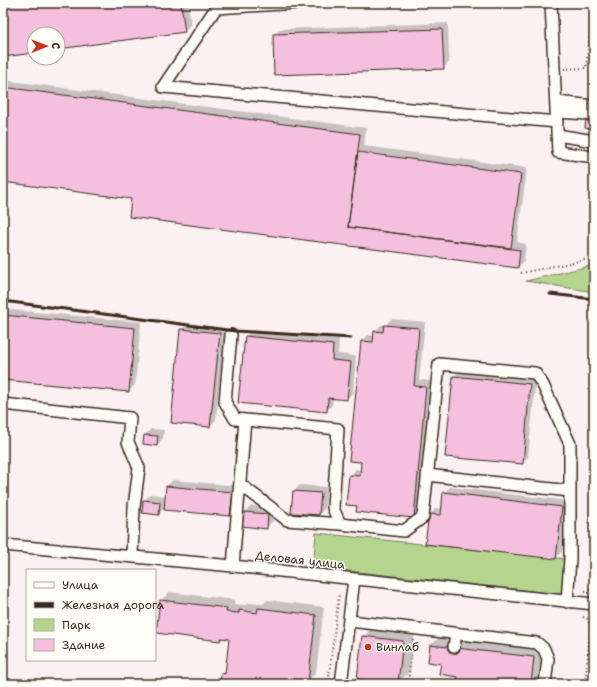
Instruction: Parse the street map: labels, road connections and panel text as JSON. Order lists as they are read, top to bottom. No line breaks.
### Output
{"streets":{"street":["Деловая улица"]},"places":["Винлаб"],"legend":["Улица","Железная дорога","Парк","Здание"],"north":"right"}
